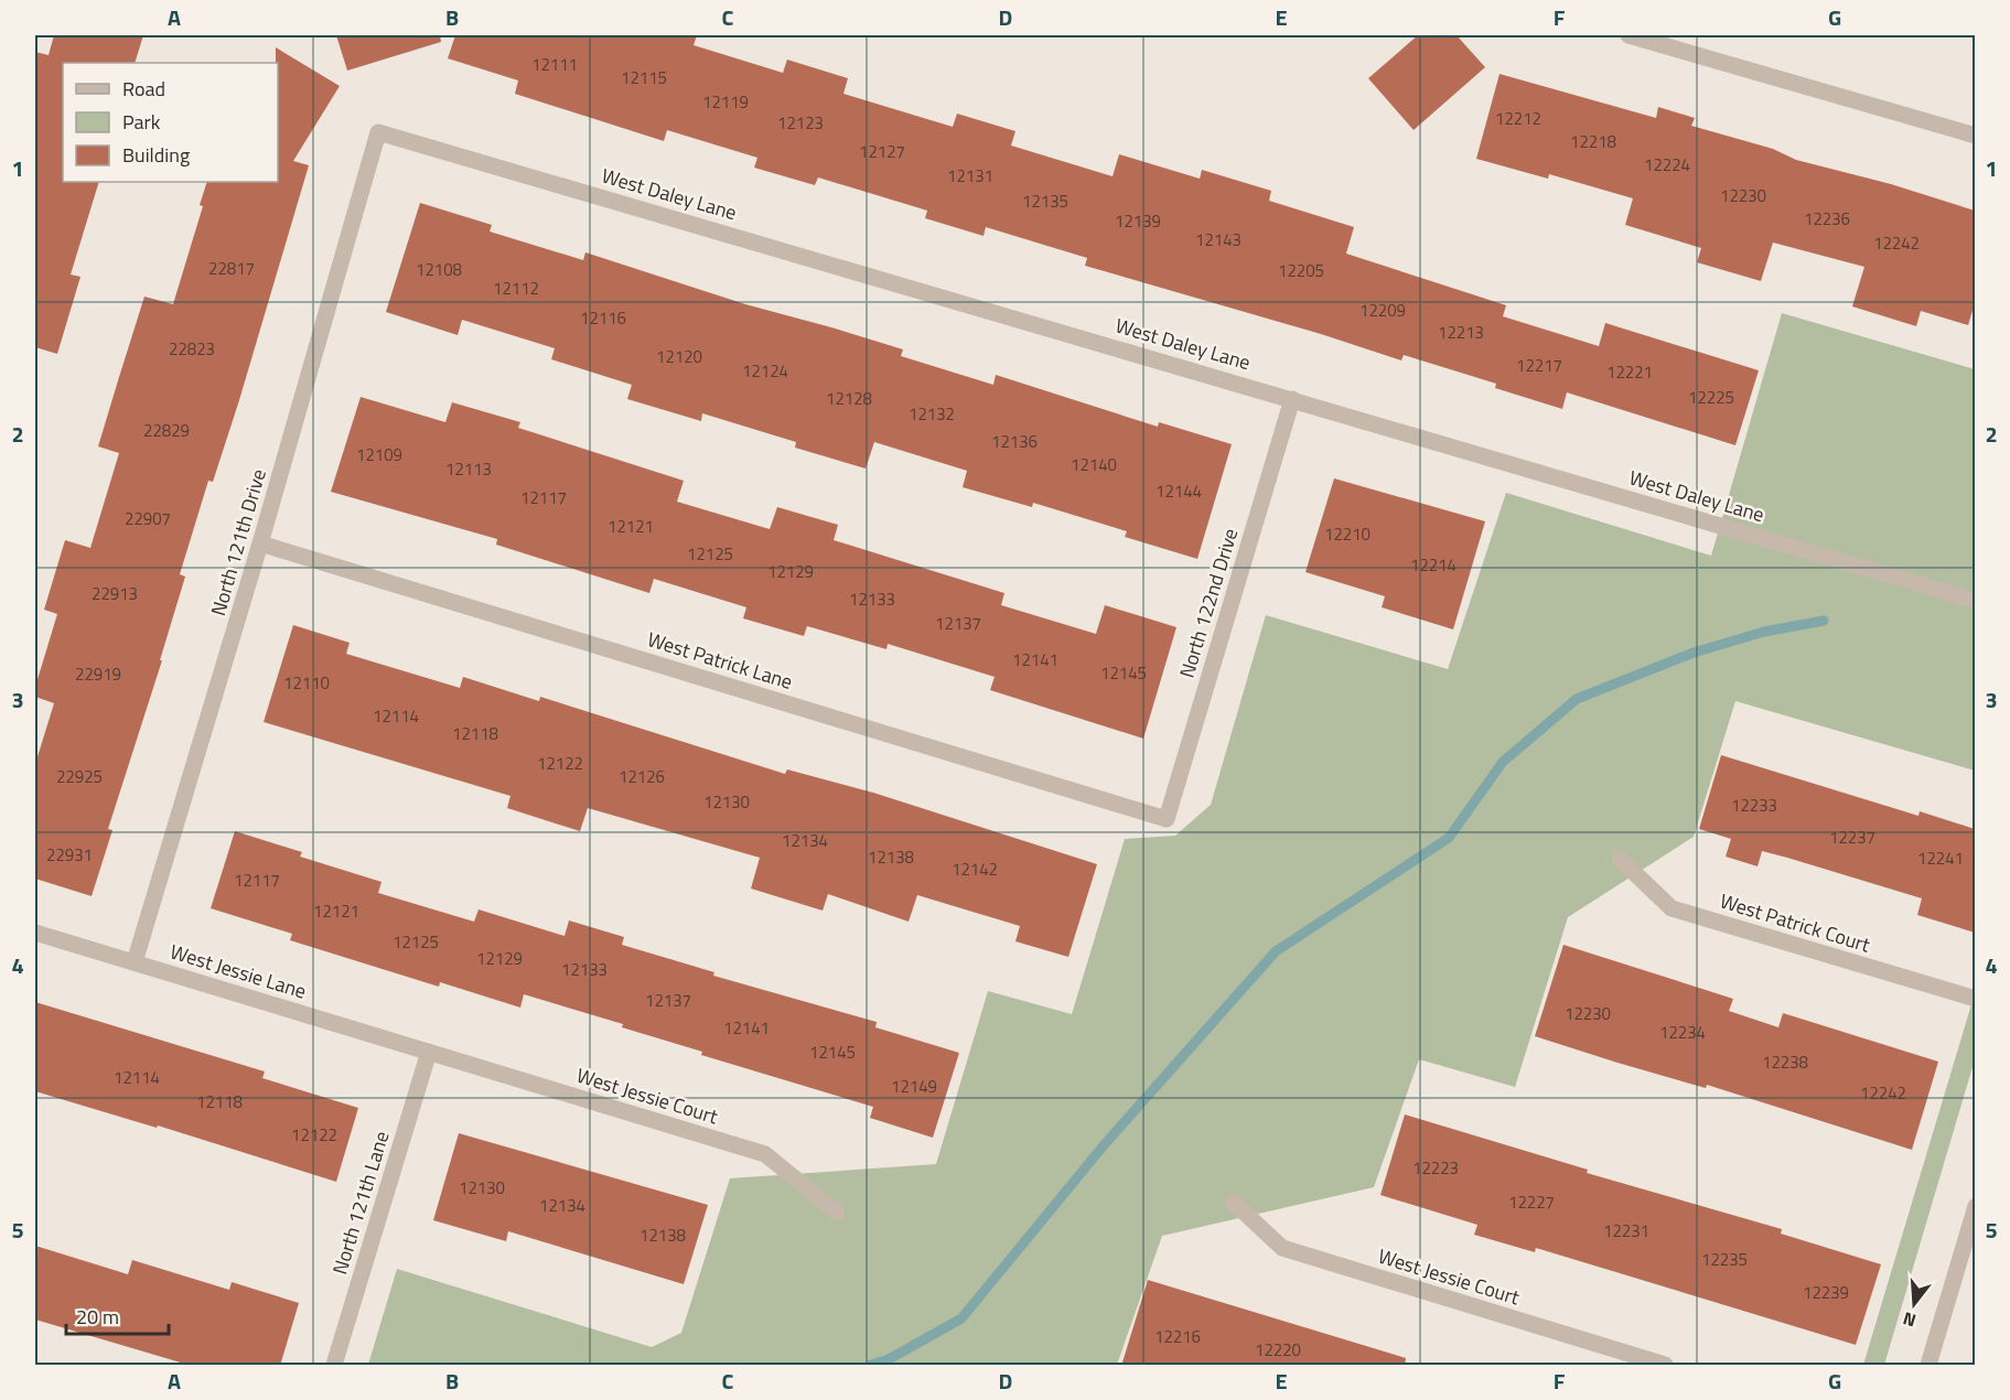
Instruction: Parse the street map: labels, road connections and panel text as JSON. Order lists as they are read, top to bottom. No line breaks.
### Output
{"streets":{"street":["West Daley Lane","North 121th Drive","North 122nd Drive","West Patrick Lane","West Patrick Court","West Jessie Lane","West Jessie Court","North 121th Lane"]},"crossings":[["West Daley Lane","North 121th Drive"],["West Daley Lane","North 122nd Drive"],["North 121th Drive","West Patrick Lane"],["North 121th Drive","West Jessie Lane"],["North 122nd Drive","West Patrick Lane"],["West Jessie Lane","West Jessie Court"],["West Jessie Lane","North 121th Lane"],["West Jessie Court","North 121th Lane"]],"house_numbers":["12111","12115","12119","12212","12123","12218","12127","12224","12131","12230","12135","12236","12139","12143","12242","22817","12108","12205","12112","12209","12116","12213","22823","12120","12217","12124","12221","12225","12128","12132","22829","12136","12109","12140","12113","12144","12117","22907","12121","12210","12125","12214","12129","22913","12133","12137","12141","12145","22919","12110","12114","12118","12122","22925","12126","12130","12233","12237","12134","22931","12138","12241","12142","12117","12121","12125","12129","12133","12137","12230","12141","12234","12145","12238","12114","12149","12242","12118","12122","12223","12130","12227","12134","12231","12138","12235","12239","12216","12220"],"legend":["Road","Park","Building"],"scale_bar":"20 m","north":"bottom","grid":{"columns":["A","B","C","D","E","F","G"],"rows":["1","2","3","4","5"]}}
